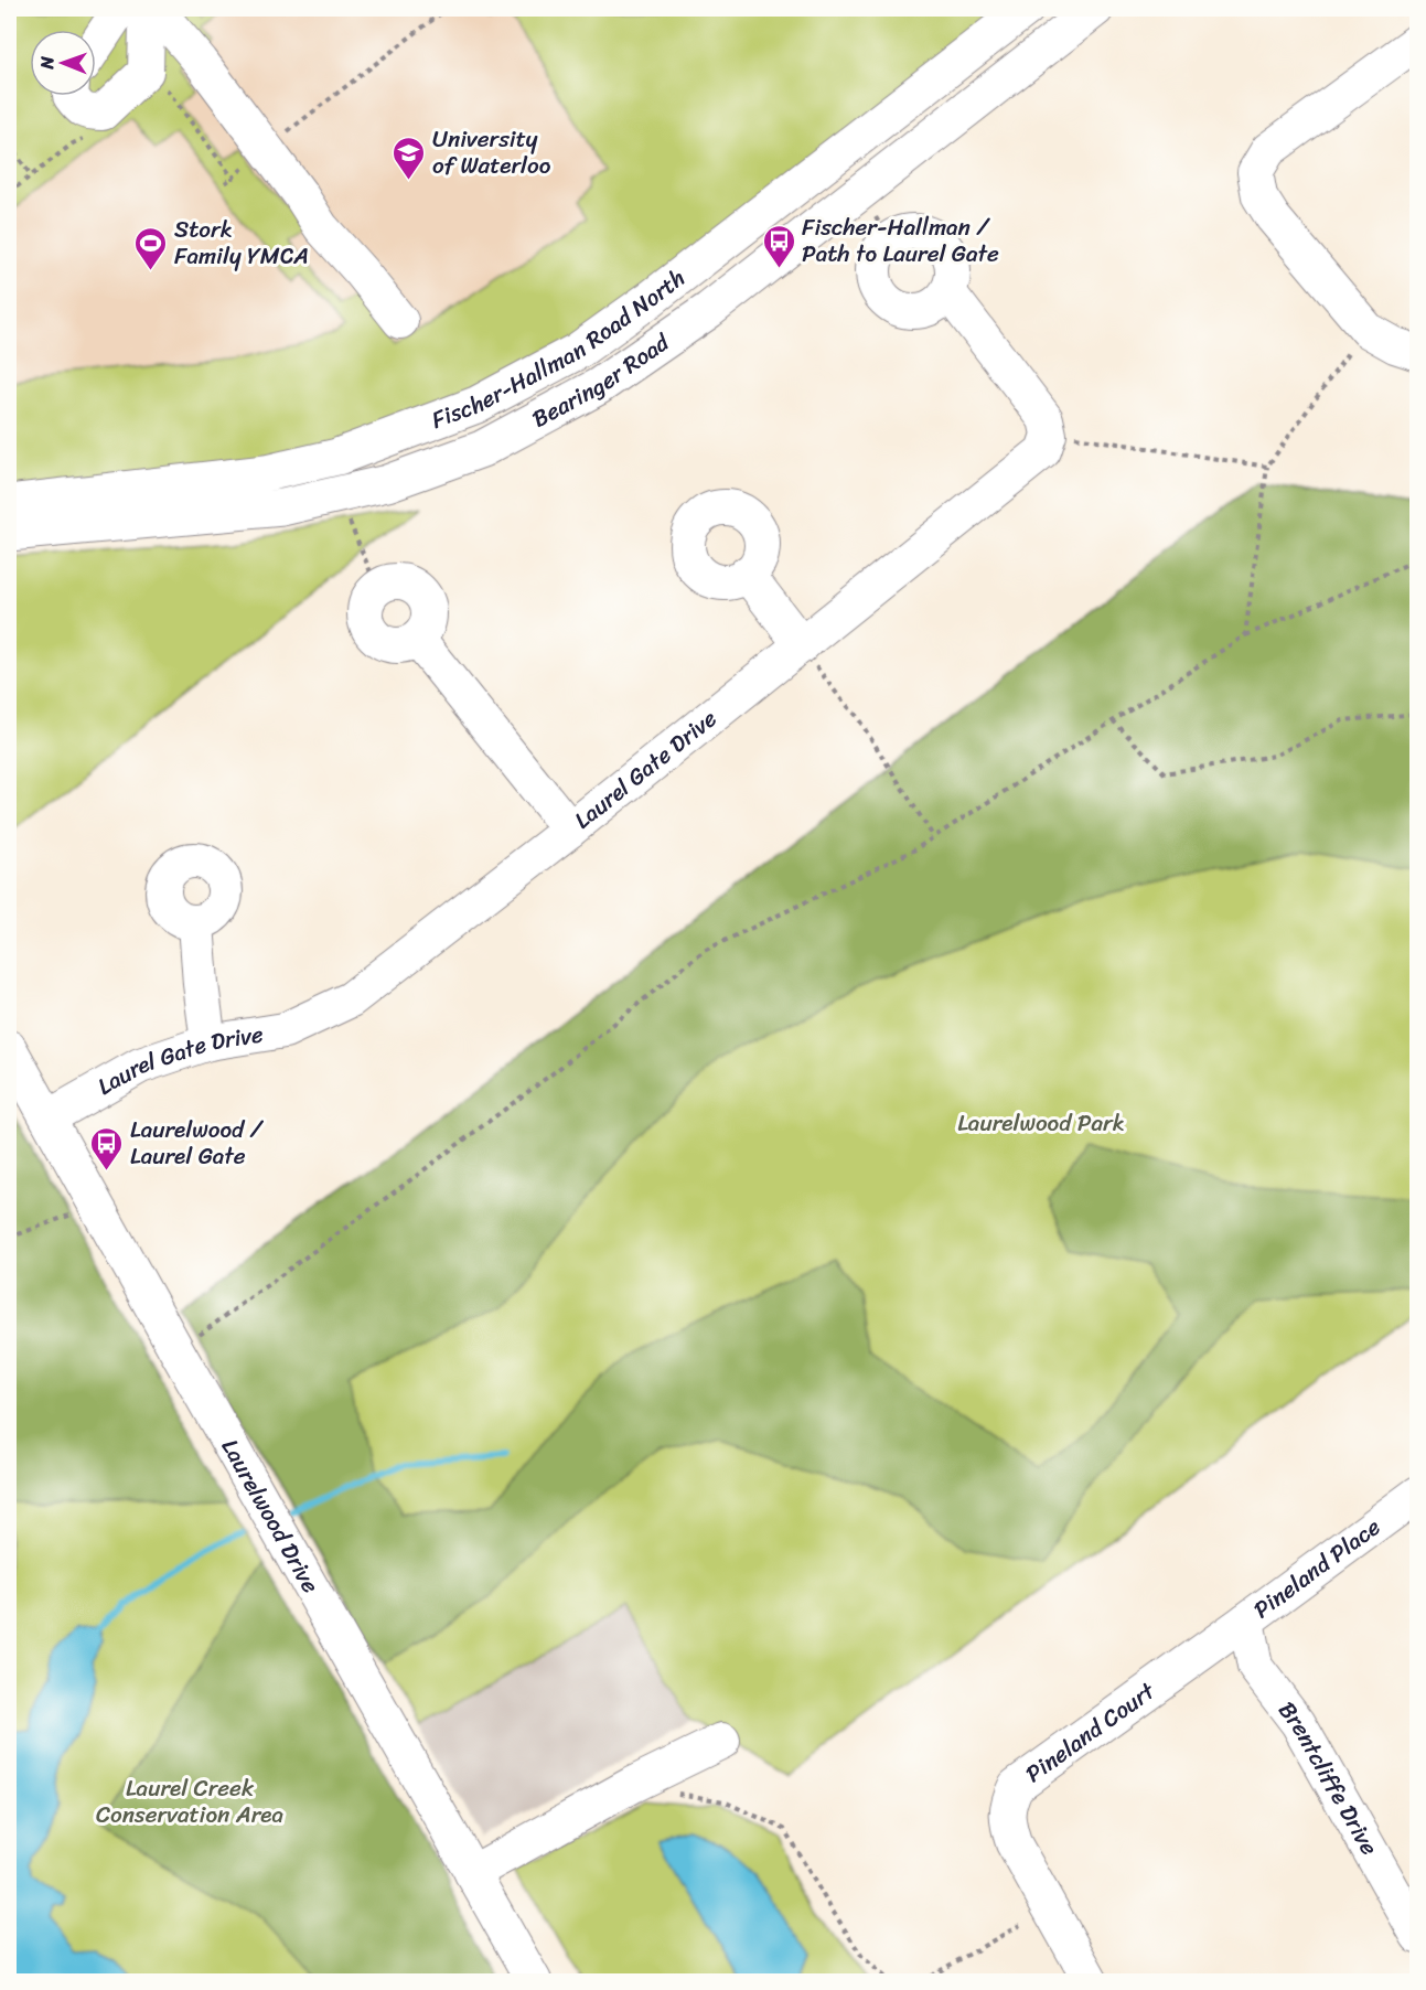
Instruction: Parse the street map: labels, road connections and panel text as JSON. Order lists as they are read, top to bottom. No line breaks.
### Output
{"streets":{"main road":["Fischer-Hallman Road North","Bearinger Road"],"street":["Laurel Gate Drive","Laurelwood Drive","Pineland Place","Pineland Court","Brentcliffe Drive"]},"crossings":[["Laurel Gate Drive","Laurelwood Drive"],["Pineland Place","Pineland Court"],["Pineland Place","Brentcliffe Drive"],["Pineland Court","Brentcliffe Drive"]],"parks":["Laurelwood Park","Laurel Creek Conservation Area"],"places":{"school or university":["University of Waterloo"],"bus stop":["Fischer-Hallman / Path to Laurel Gate","Laurelwood / Laurel Gate"],"sports":["Stork Family YMCA"]},"north":"left"}
